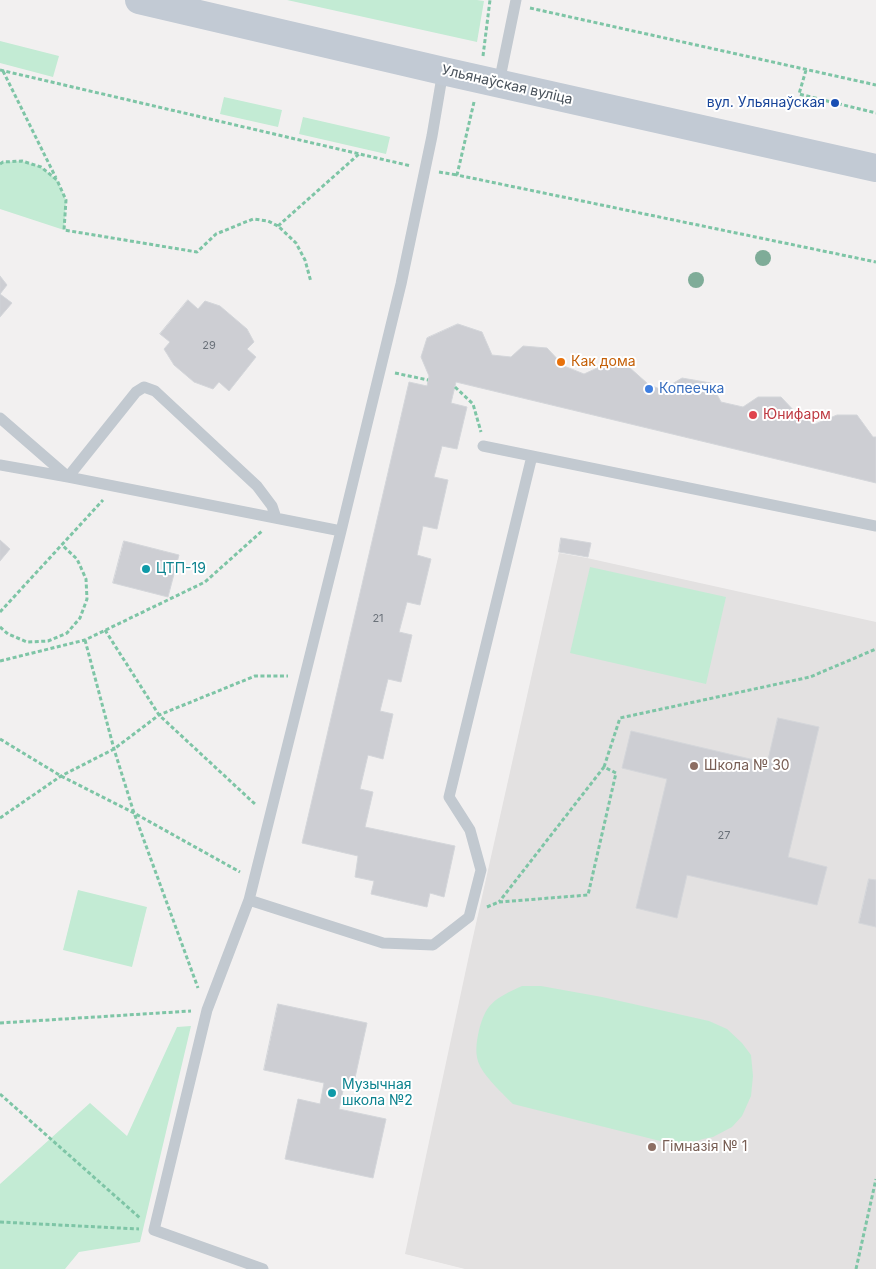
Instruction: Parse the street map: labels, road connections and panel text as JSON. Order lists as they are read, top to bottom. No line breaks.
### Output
{"streets":{"main road":["Ульянаўская вуліца"]},"places":["вул. Ульянаўская","Как дома","Копеечка","Юнифарм","ЦТП-19","Школа № 30","Музычная школа №2","Гімназія № 1"],"house_numbers":["29","21","27"]}
